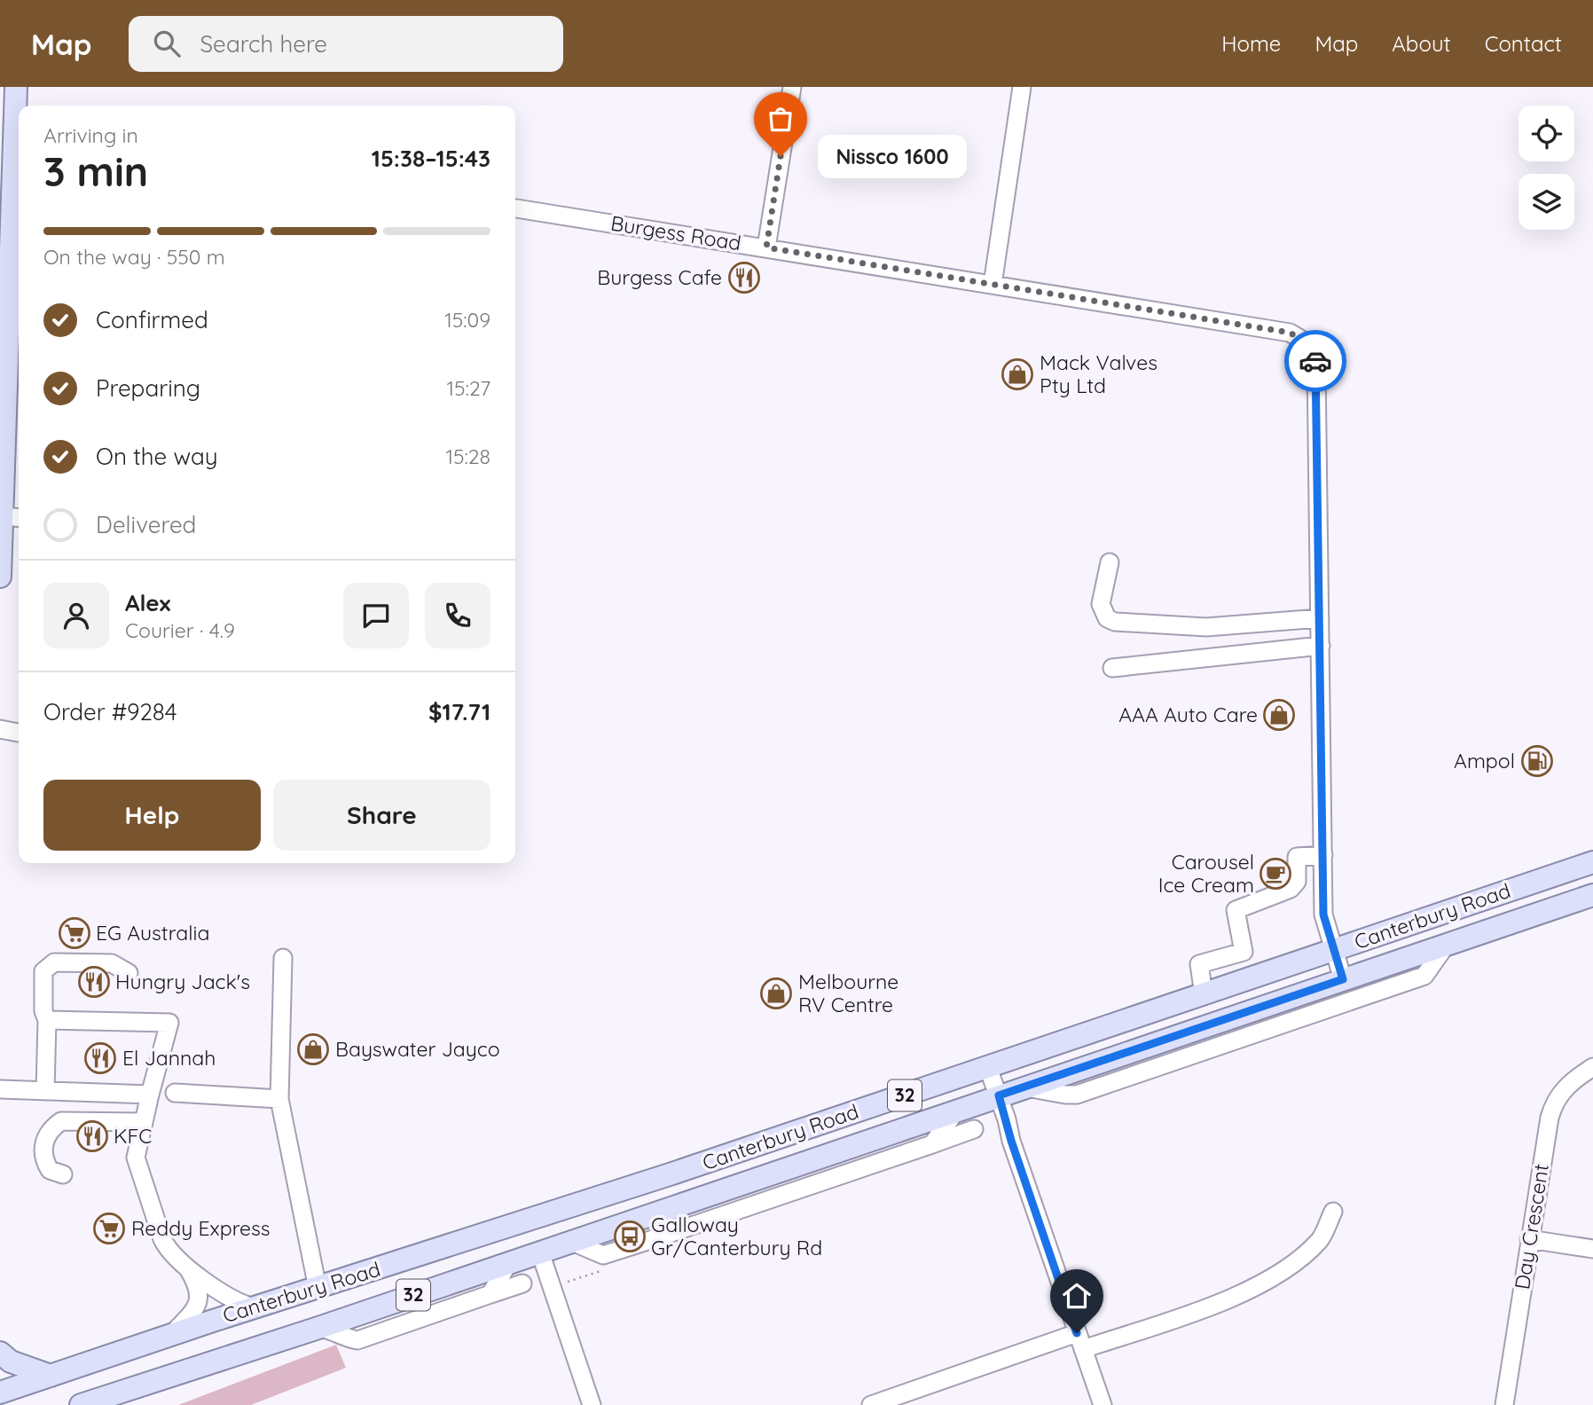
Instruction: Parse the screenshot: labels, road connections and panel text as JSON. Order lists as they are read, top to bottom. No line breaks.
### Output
{"streets":{"main road":["Canterbury Road","32"],"street":["Burgess Road","Day Crescent"]},"crossings":[["Burgess Road","Canterbury Road"]],"places":{"other":["Nissco 1600"],"restaurant":["Burgess Cafe","Hungry Jack's","El Jannah","KFC"],"shop":["Mack Valves Pty Ltd","AAA Auto Care","Melbourne RV Centre","Bayswater Jayco"],"fuel station":["Ampol"],"cafe":["Carousel Ice Cream"],"supermarket":["EG Australia","Reddy Express"],"bus stop":["Galloway Gr/Canterbury Rd"]},"page":{"header":"Map","search":"Search here","nav":["Home","Map","About","Contact"],"heading":["3 min","Arriving in","15:38–15:43"],"panel":["Alex","Courier · 4.9","Order #9284","$17.71"],"bubble":"Nissco 1600","bar":"On the way · 550 m","list":[["Confirmed","15:09"],["Preparing","15:27"],["On the way","15:28"],"Delivered"],"buttons":["Help","Share"]}}
